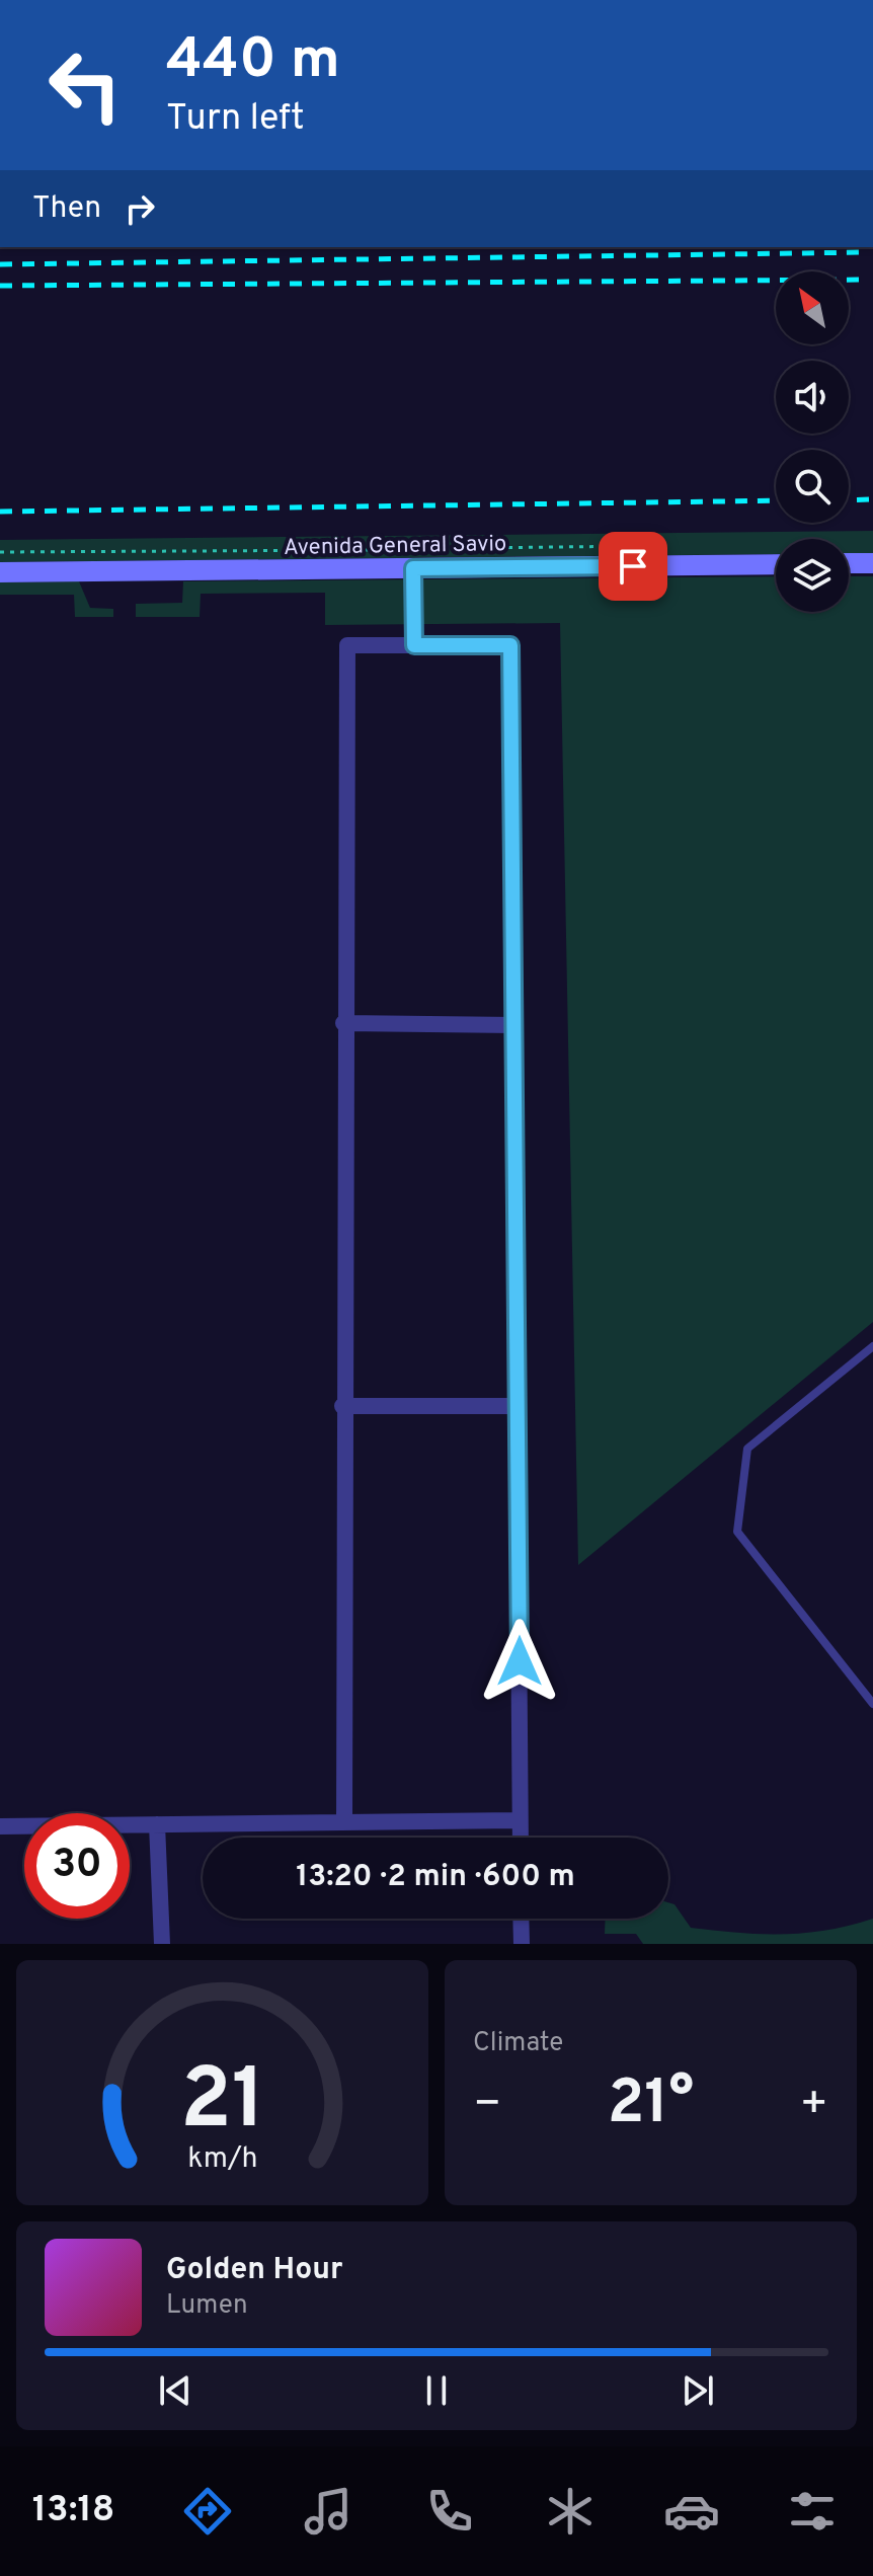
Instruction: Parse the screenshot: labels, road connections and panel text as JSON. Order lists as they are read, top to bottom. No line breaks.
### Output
{"streets":{"main road":["Avenida General Savio"]},"north":"top left","page":{"turn":["440 m","Turn left"],"then":"Then","limit":"30","trip":"13:20 · 2 min · 600 m","tile":"Climate","heat":["−","21°","+"],"song":["Golden Hour","Lumen"],"tabs":"13:18","gauge":["21","km/h"]}}
